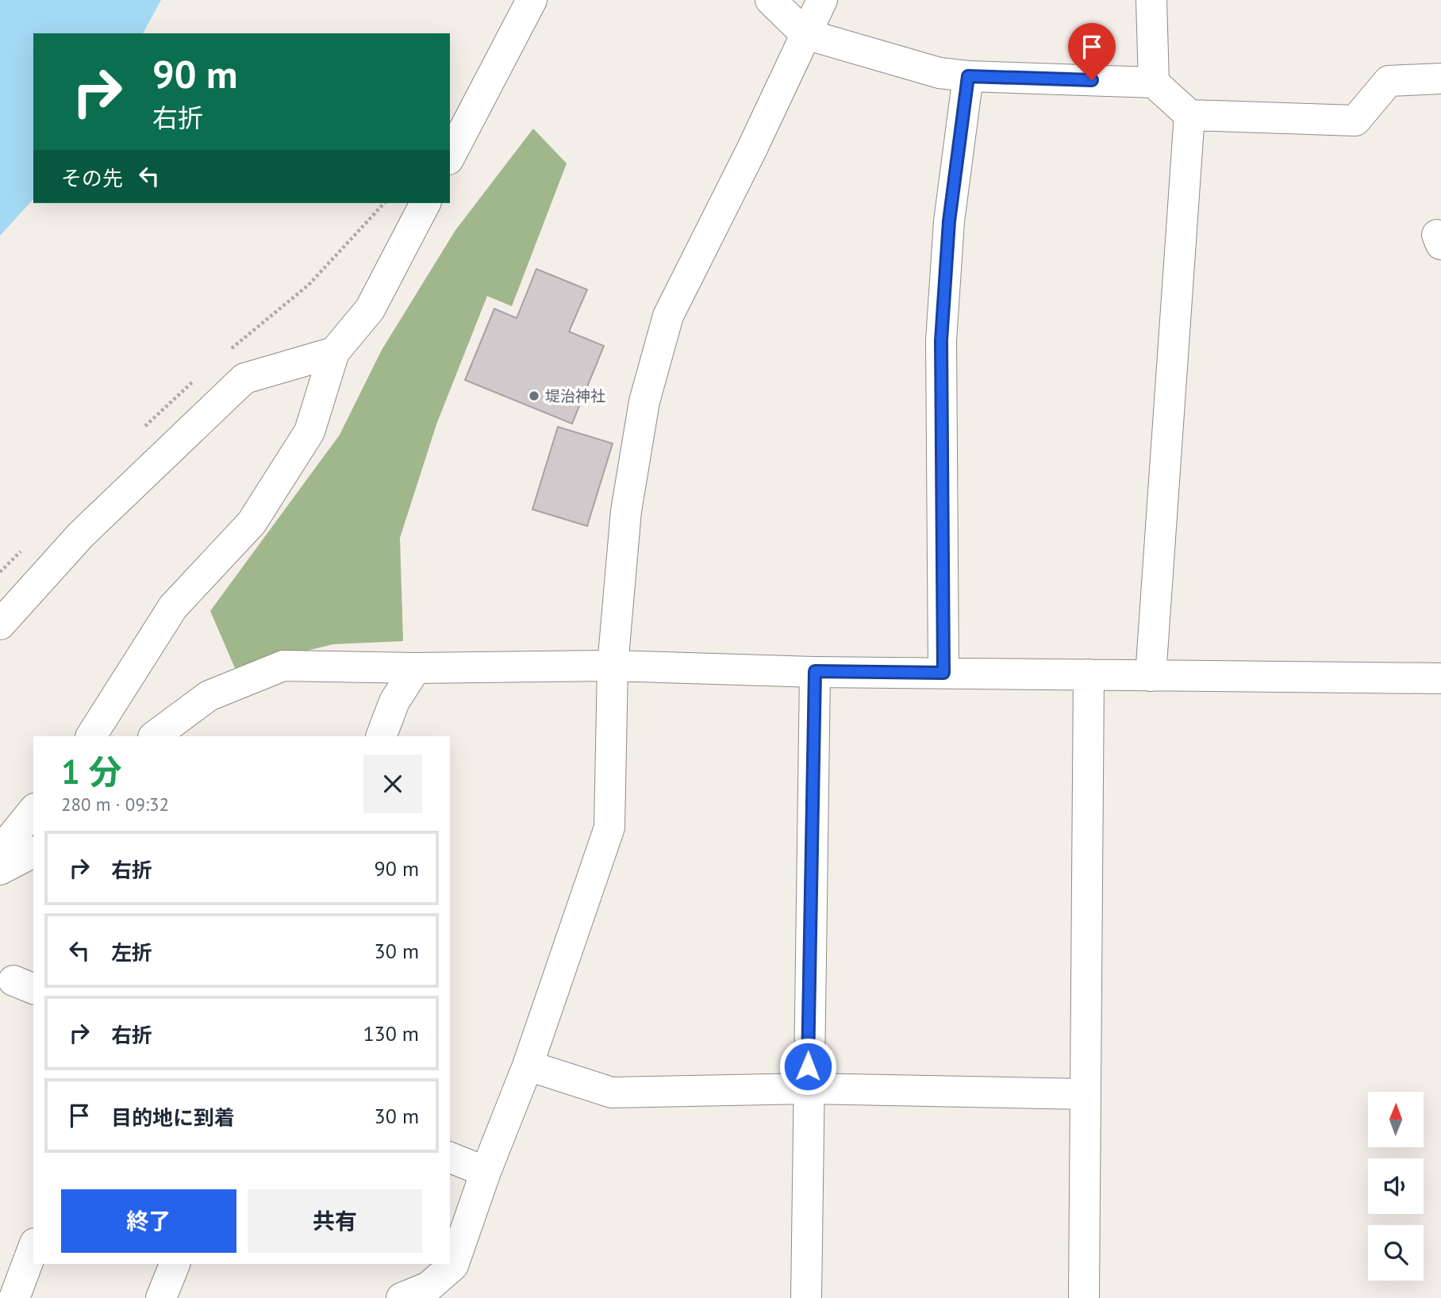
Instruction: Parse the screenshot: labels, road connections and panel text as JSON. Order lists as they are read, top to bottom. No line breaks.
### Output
{"places":["堤治神社"],"north":"top","page":{"turn":["90 m","右折"],"then":"その先","heading":["1 分","280 m · 09:32"],"list":[{"name":"右折","value":"90 m"},{"name":"左折","value":"30 m"},{"name":"右折","value":"130 m"},{"name":"目的地に到着","value":"30 m"}],"buttons":["終了","共有"]}}
